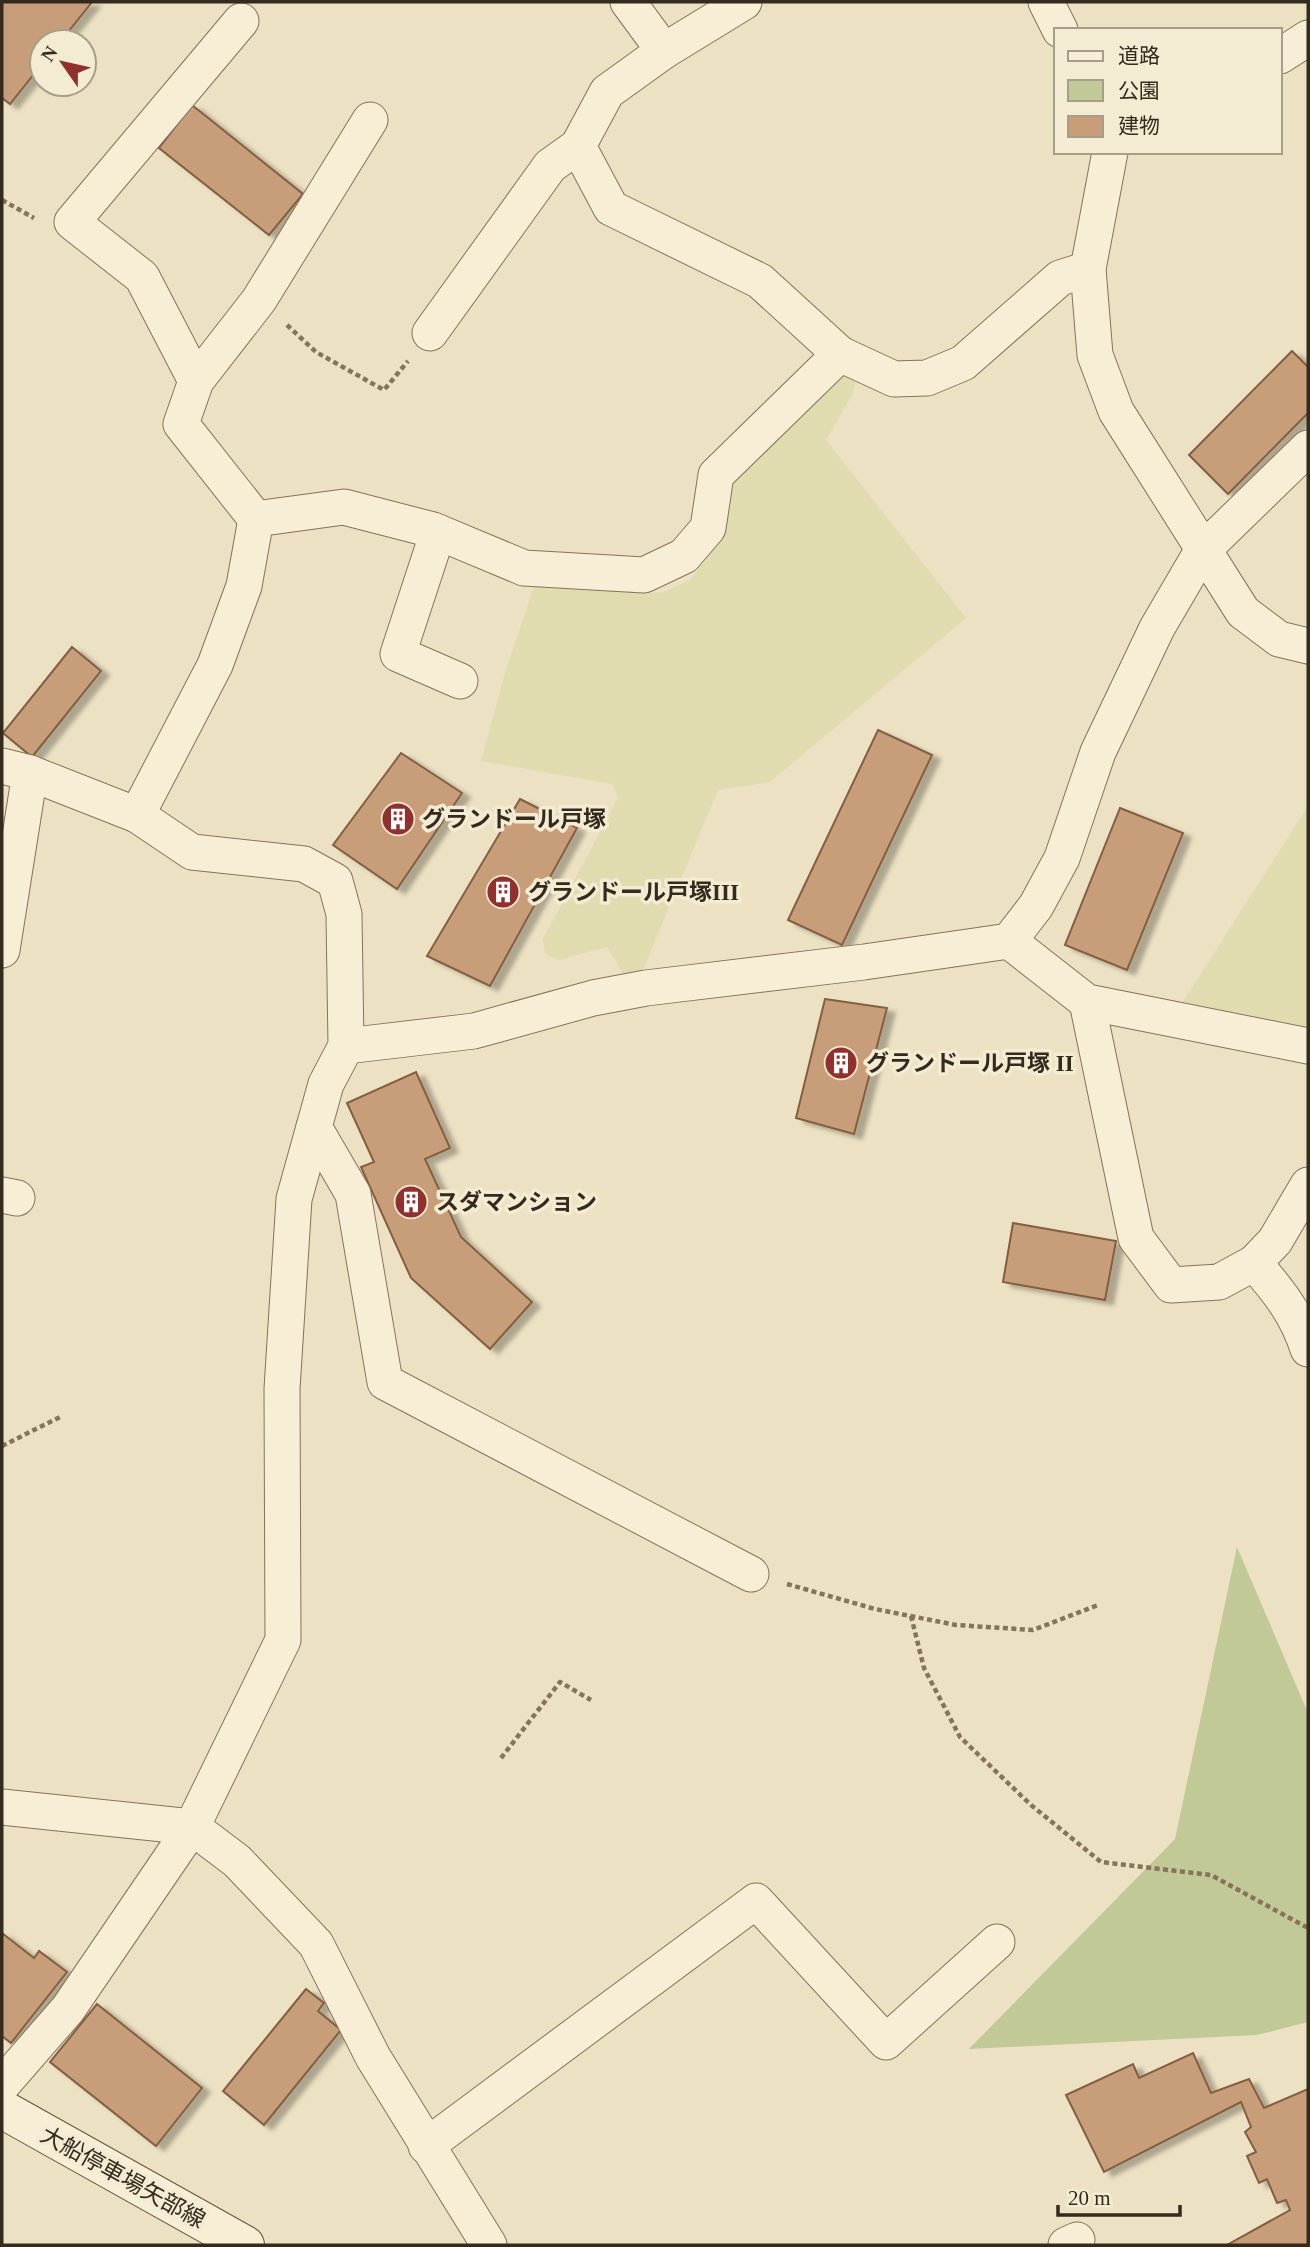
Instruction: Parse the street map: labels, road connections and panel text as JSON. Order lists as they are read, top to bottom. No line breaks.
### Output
{"streets":{"main road":["大船停車場矢部線"]},"places":{"building":["グランドール戸塚","グランドール戸塚III","グランドール戸塚 II","スダマンション"]},"legend":["道路","公園","建物"],"scale_bar":"20 m","north":"top left"}
